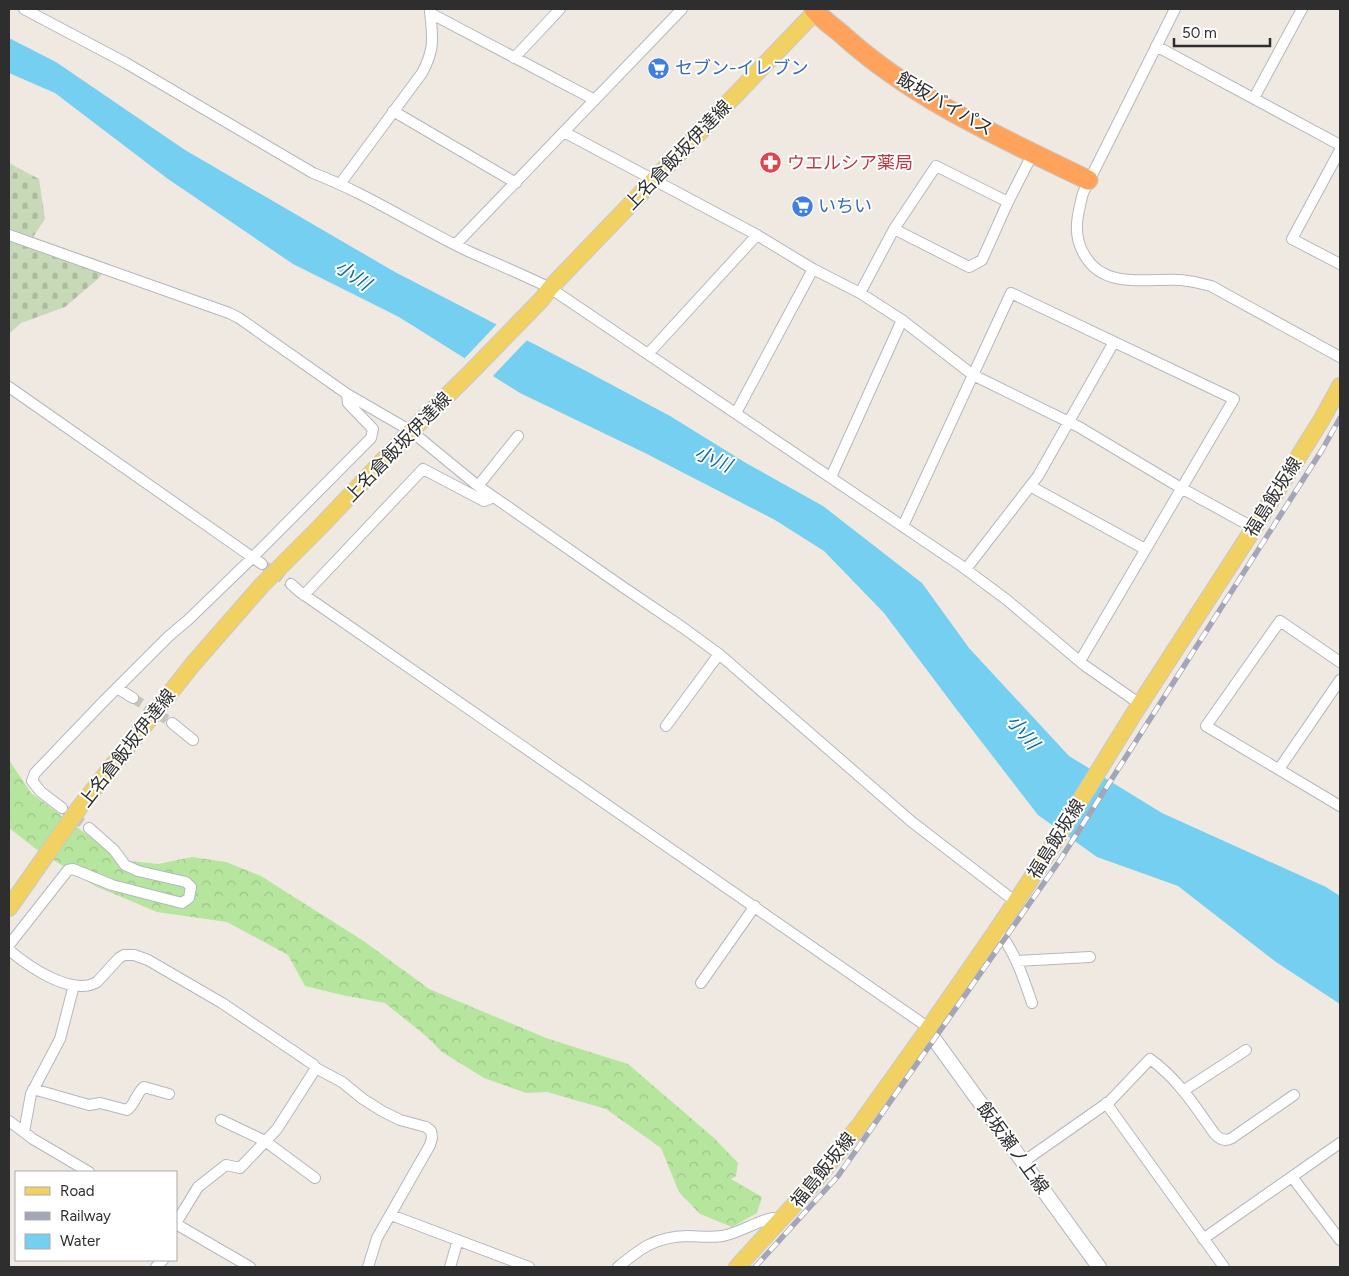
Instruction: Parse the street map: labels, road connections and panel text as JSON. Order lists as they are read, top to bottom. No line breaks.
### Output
{"streets":{"highway":["飯坂バイパス"],"main road":["上名倉飯坂伊達線","福島飯坂線","飯坂瀬ノ上線"]},"crossings":[["飯坂バイパス","上名倉飯坂伊達線"],["福島飯坂線","飯坂瀬ノ上線"]],"water":["小川"],"places":{"supermarket":["セブン-イレブン","いちい"],"pharmacy":["ウエルシア薬局"]},"legend":["Road","Railway","Water"],"scale_bar":"50 m"}
